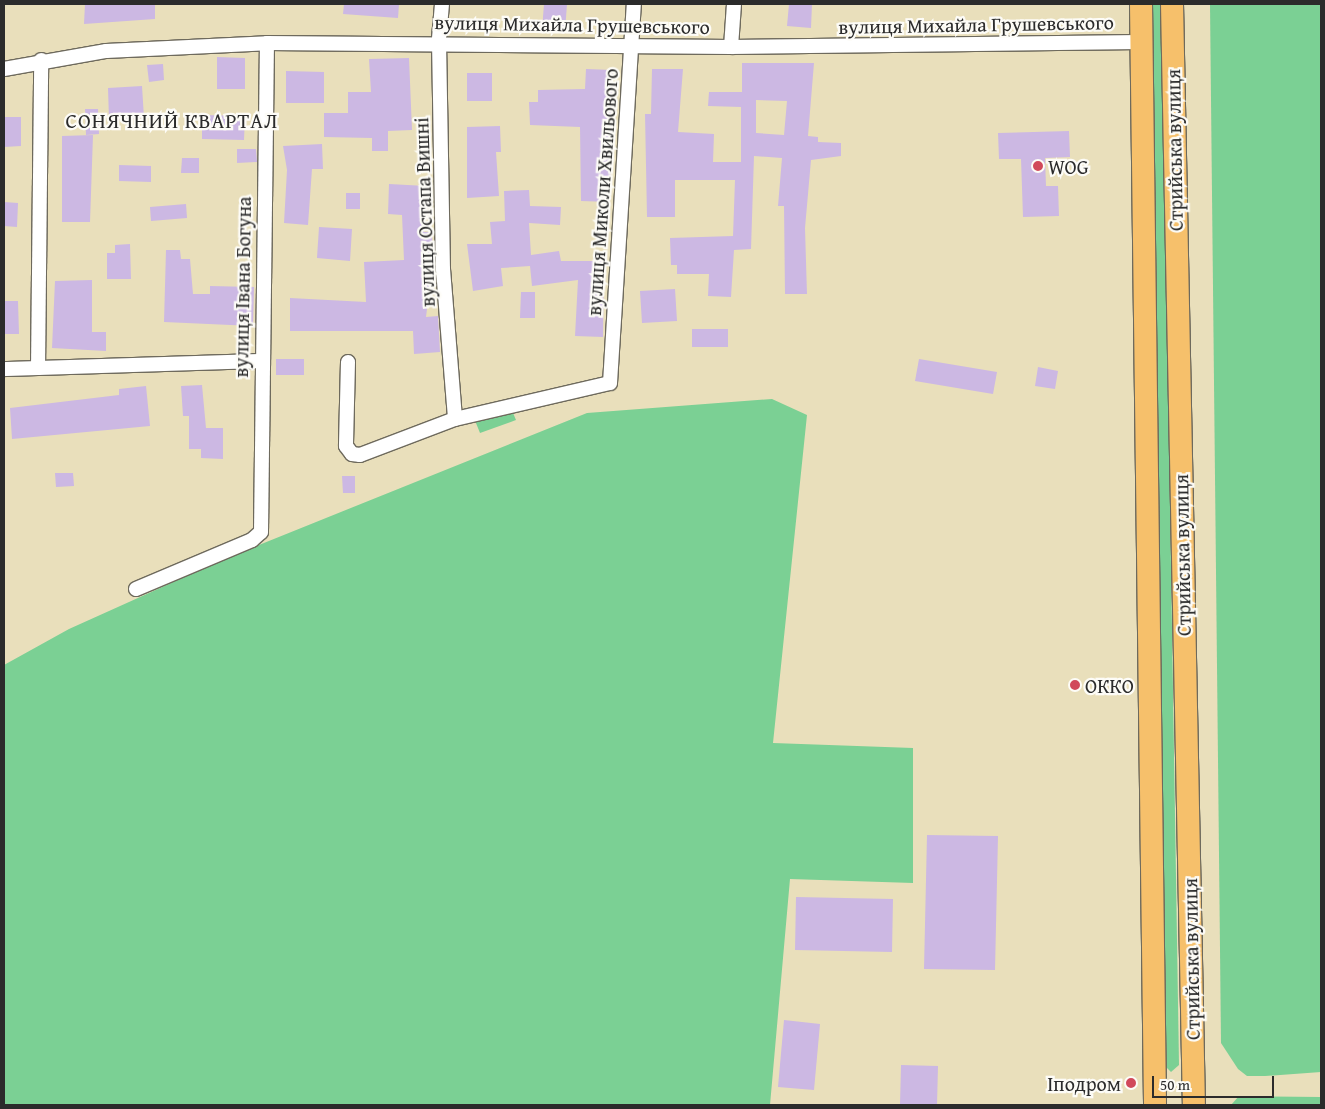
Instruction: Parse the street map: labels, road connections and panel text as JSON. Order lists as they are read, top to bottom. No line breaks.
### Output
{"streets":{"main road":["Стрийська вулиця"],"street":["вулиця Михайла Грушевського","вулиця Миколи Хвильового","вулиця Остапа Вишні","вулиця Івана Богуна"]},"crossings":[["вулиця Михайла Грушевського","Стрийська вулиця"],["вулиця Михайла Грушевського","вулиця Миколи Хвильового"],["вулиця Михайла Грушевського","вулиця Остапа Вишні"],["вулиця Михайла Грушевського","вулиця Івана Богуна"],["вулиця Миколи Хвильового","вулиця Остапа Вишні"]],"districts":["СОНЯЧНИЙ КВАРТАЛ"],"places":["WOG","ОККО","Іподром"],"scale_bar":"50 m"}
